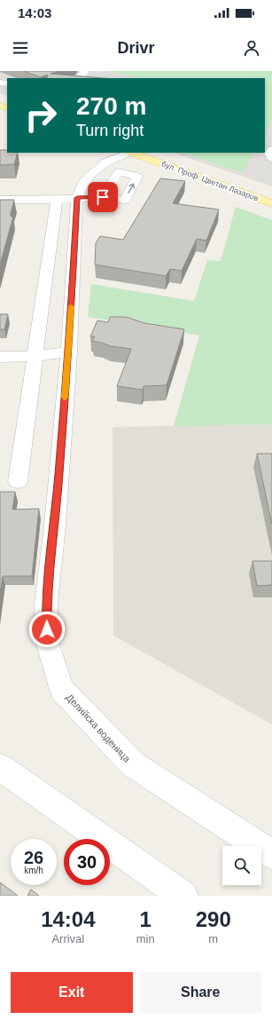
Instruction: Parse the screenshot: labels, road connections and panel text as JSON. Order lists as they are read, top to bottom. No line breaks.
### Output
{"streets":{"main road":["бул. Проф. Цветан Лазаров"],"street":["Делийска воденица"]},"page":{"status":"14:03","header":"Drivr","turn":["270 m","Turn right"],"speed":"26 km/h","limit":"30","eta":["14:04","Arrival","1","min","290","m"],"buttons":["Exit","Share"]}}
